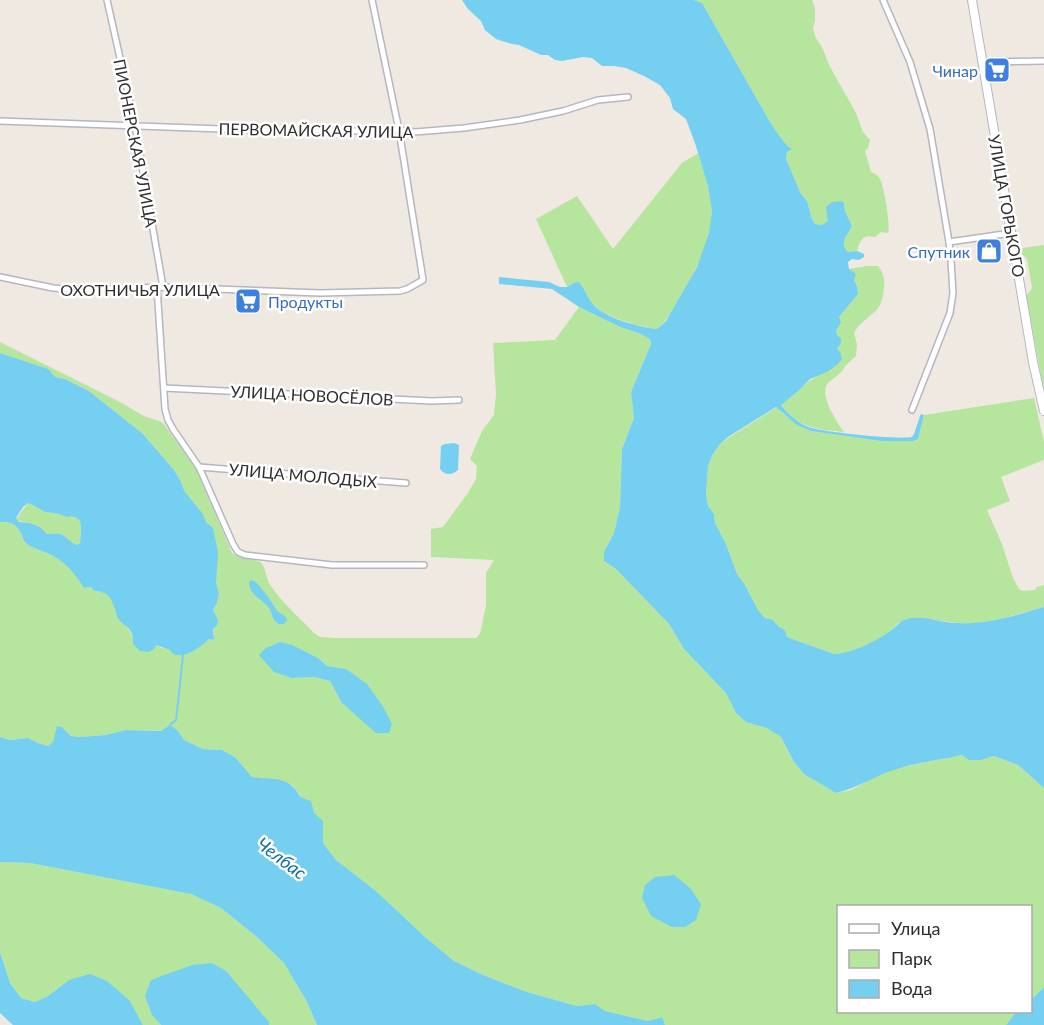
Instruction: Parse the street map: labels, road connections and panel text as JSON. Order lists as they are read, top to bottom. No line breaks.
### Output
{"streets":{"main road":["УЛИЦА ГОРЬКОГО"],"street":["ПЕРВОМАЙСКАЯ УЛИЦА","ПИОНЕРСКАЯ УЛИЦА","ОХОТНИЧЬЯ УЛИЦА","УЛИЦА НОВОСЁЛОВ","УЛИЦА МОЛОДЫХ"]},"crossings":[["ПЕРВОМАЙСКАЯ УЛИЦА","ПИОНЕРСКАЯ УЛИЦА"],["ПЕРВОМАЙСКАЯ УЛИЦА","ОХОТНИЧЬЯ УЛИЦА"],["ПИОНЕРСКАЯ УЛИЦА","ОХОТНИЧЬЯ УЛИЦА"],["ПИОНЕРСКАЯ УЛИЦА","УЛИЦА НОВОСЁЛОВ"],["ПИОНЕРСКАЯ УЛИЦА","УЛИЦА МОЛОДЫХ"]],"water":["Челбас"],"places":{"supermarket":["Чинар","Продукты"],"shop":["Спутник"]},"legend":["Улица","Парк","Вода"]}
